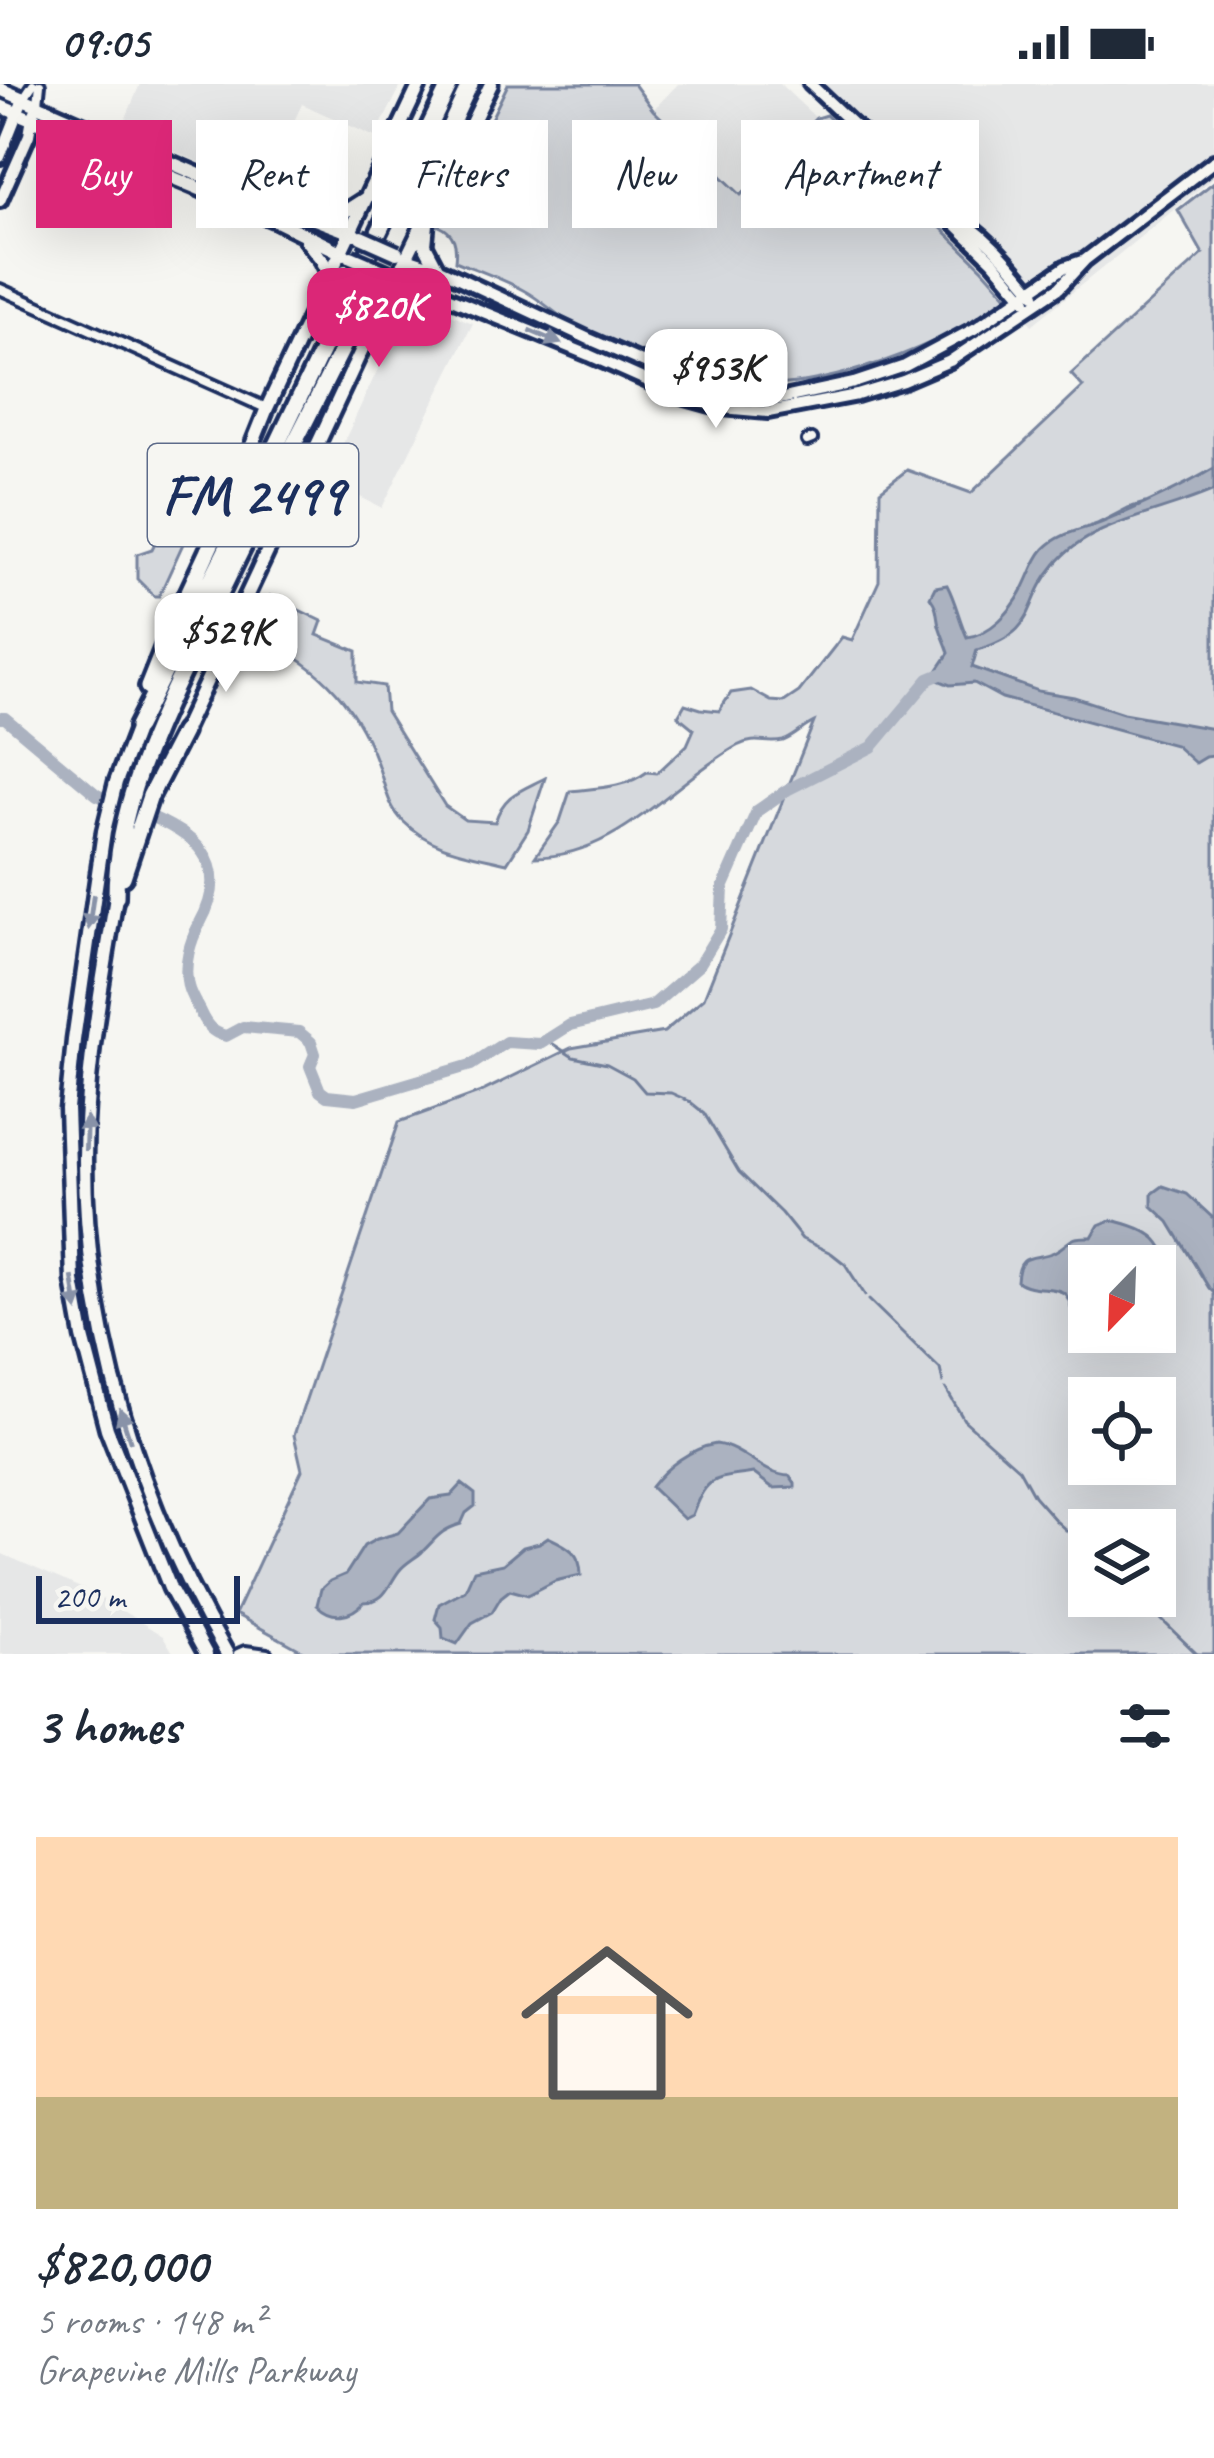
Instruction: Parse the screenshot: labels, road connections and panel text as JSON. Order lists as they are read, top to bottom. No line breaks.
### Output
{"streets":{"highway":["FM 2499"]},"scale_bar":"200 m","north":"bottom left","page":{"status":"09:05","chip":["Buy","Rent","Filters","New","Apartment"],"price":["$820K","$953K","$529K"],"scale":"200 m","heading":"3 homes","list":[{"name":"$820,000","note":"5 rooms · 148 m² · Grapevine Mills Parkway"}]}}
